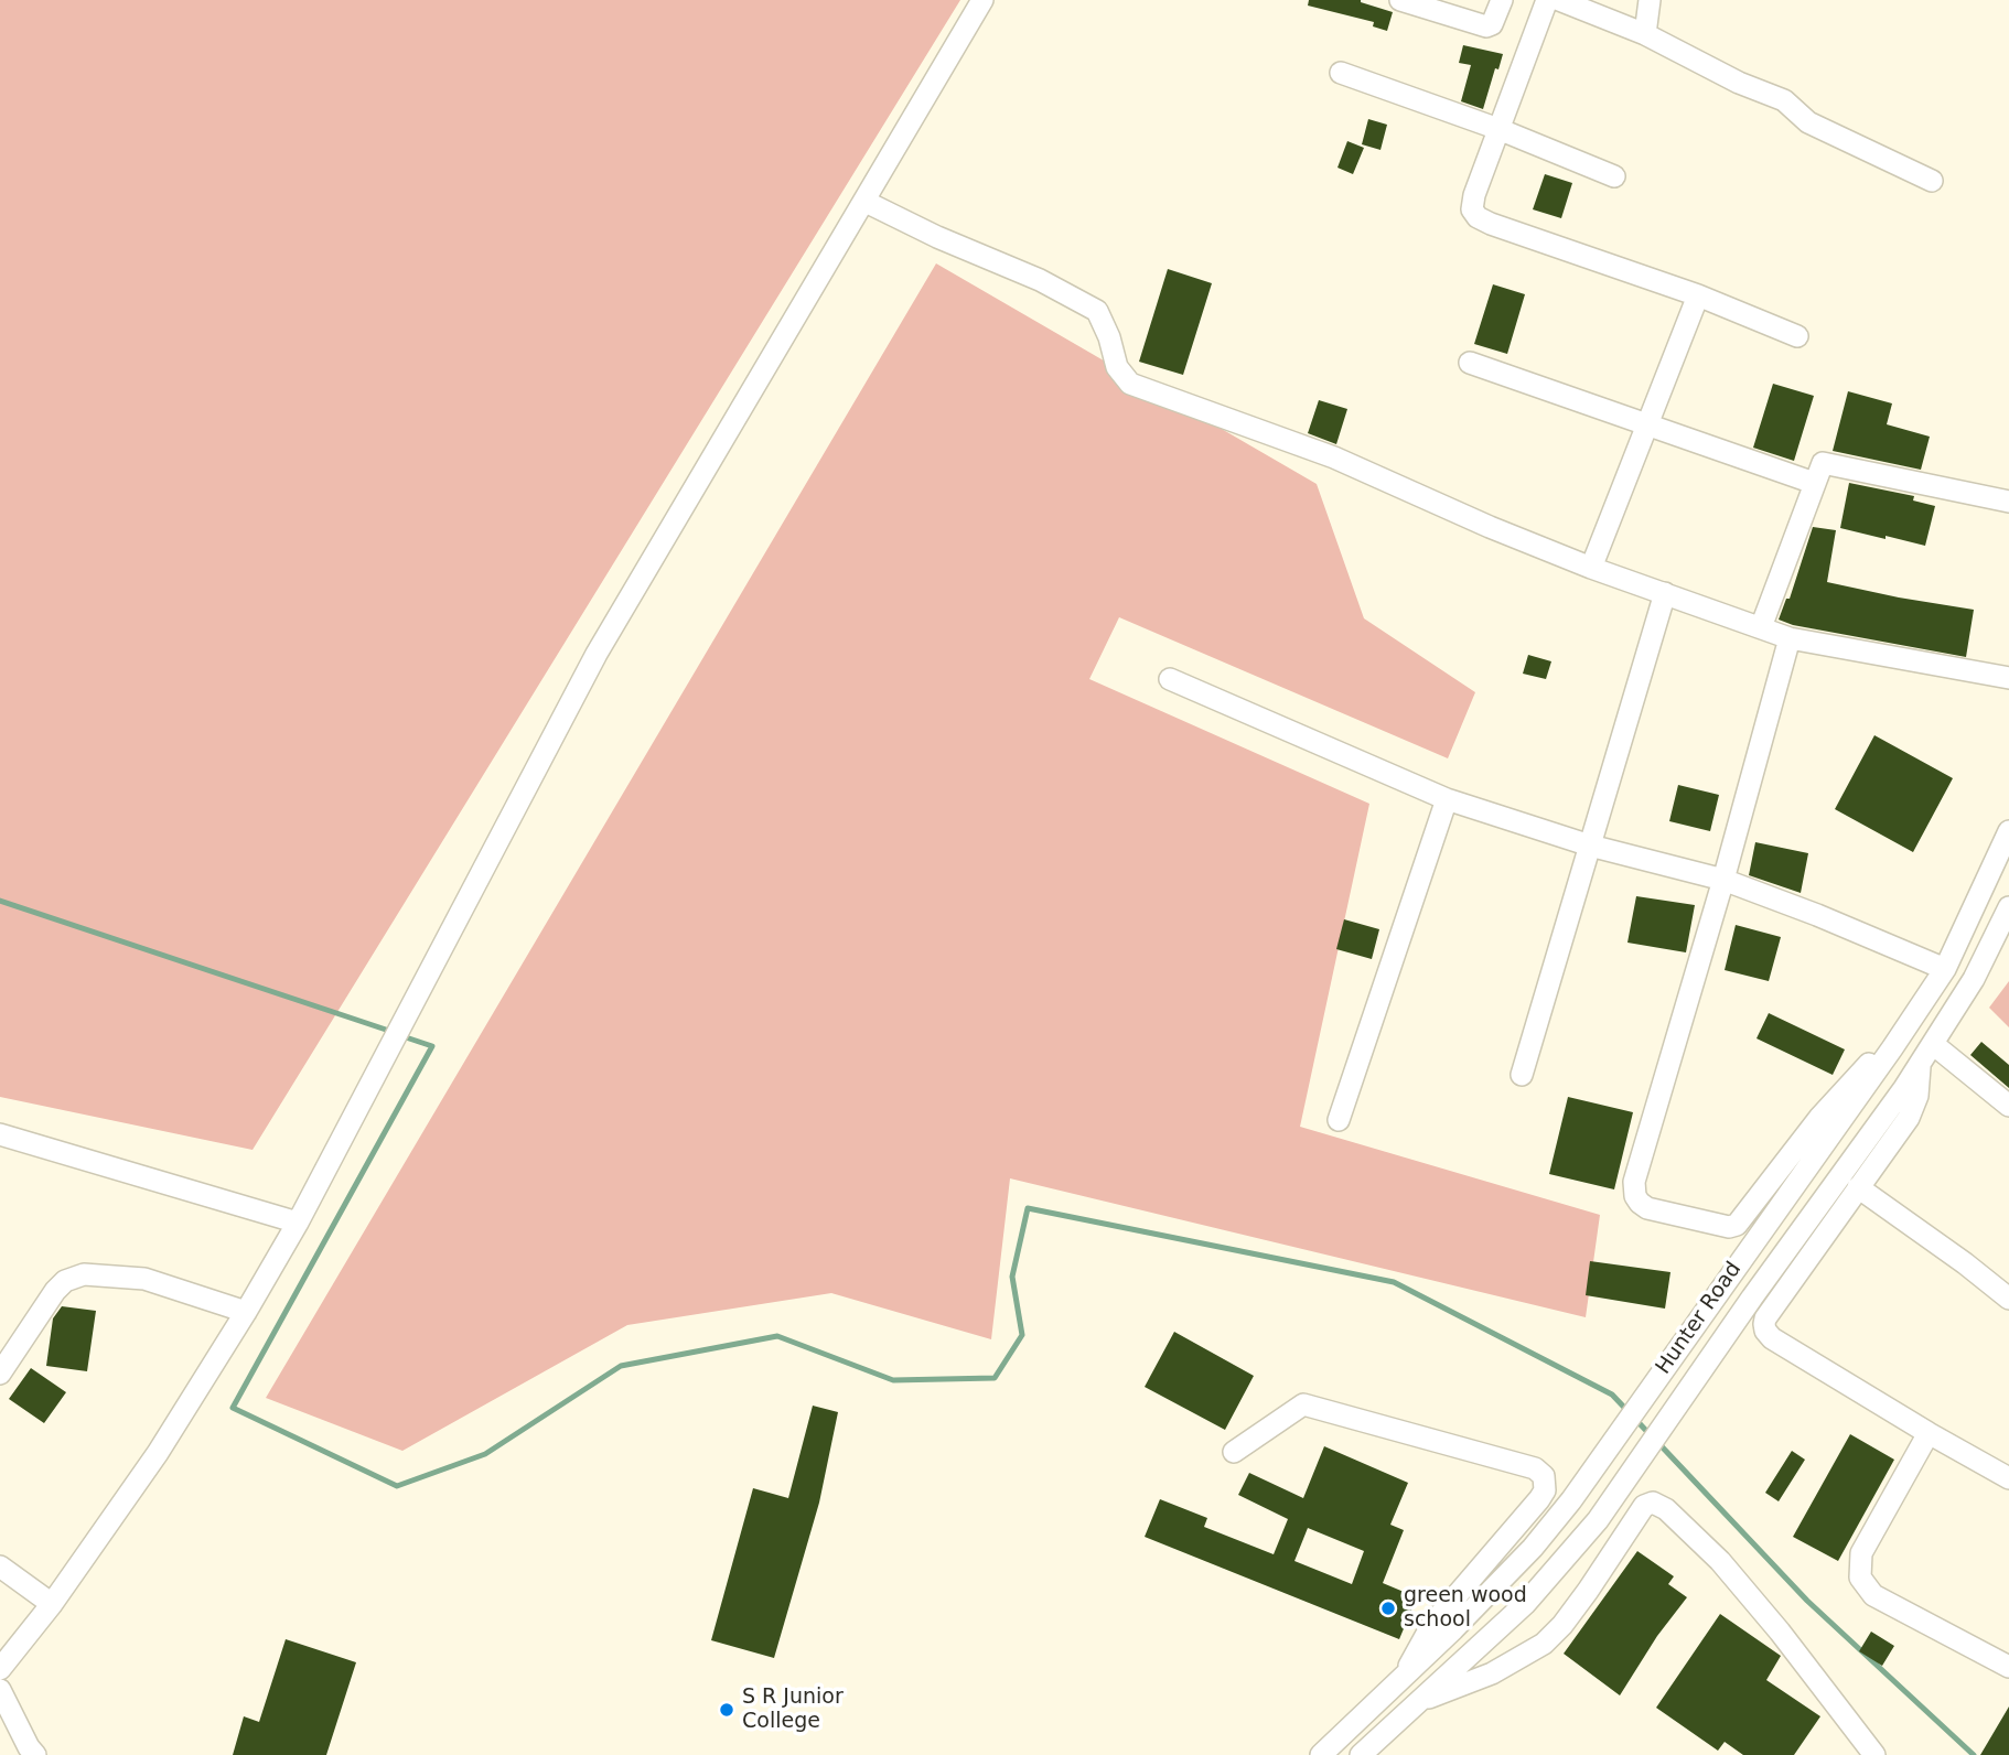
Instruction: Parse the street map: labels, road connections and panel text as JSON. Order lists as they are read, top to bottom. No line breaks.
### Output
{"streets":{"street":["Hunter Road"]},"places":["green wood school","S R Junior College"]}
